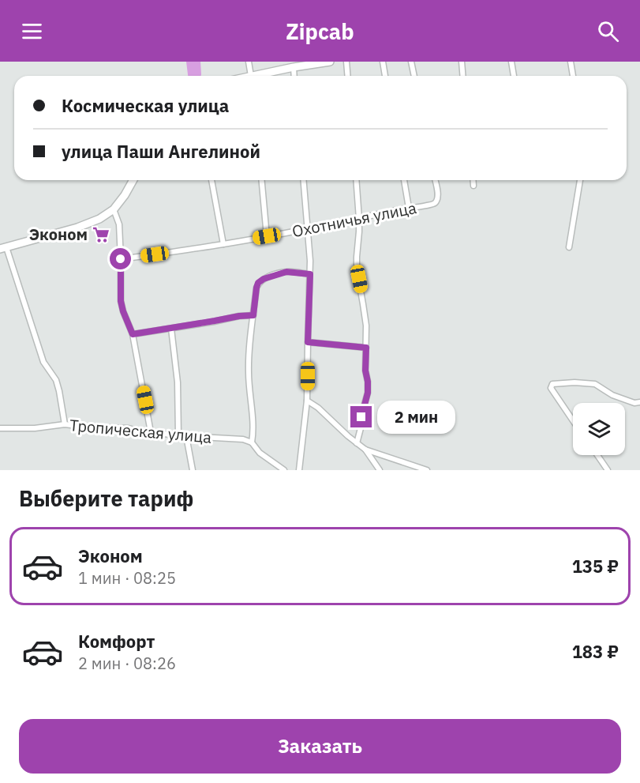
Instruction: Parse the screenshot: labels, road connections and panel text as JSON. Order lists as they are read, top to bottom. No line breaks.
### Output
{"streets":{"street":["Охотничья улица","Тропическая улица"]},"places":{"supermarket":["Эконом"]},"page":{"header":"Zipcab","banner":["Космическая улица","улица Паши Ангелиной"],"bubble":"2 мин","heading":"Выберите тариф","list":[{"name":"Эконом","note":"1 мин · 08:25","value":"135 ₽"},{"name":"Комфорт","note":"2 мин · 08:26","value":"183 ₽"}],"buttons":"Заказать"}}
